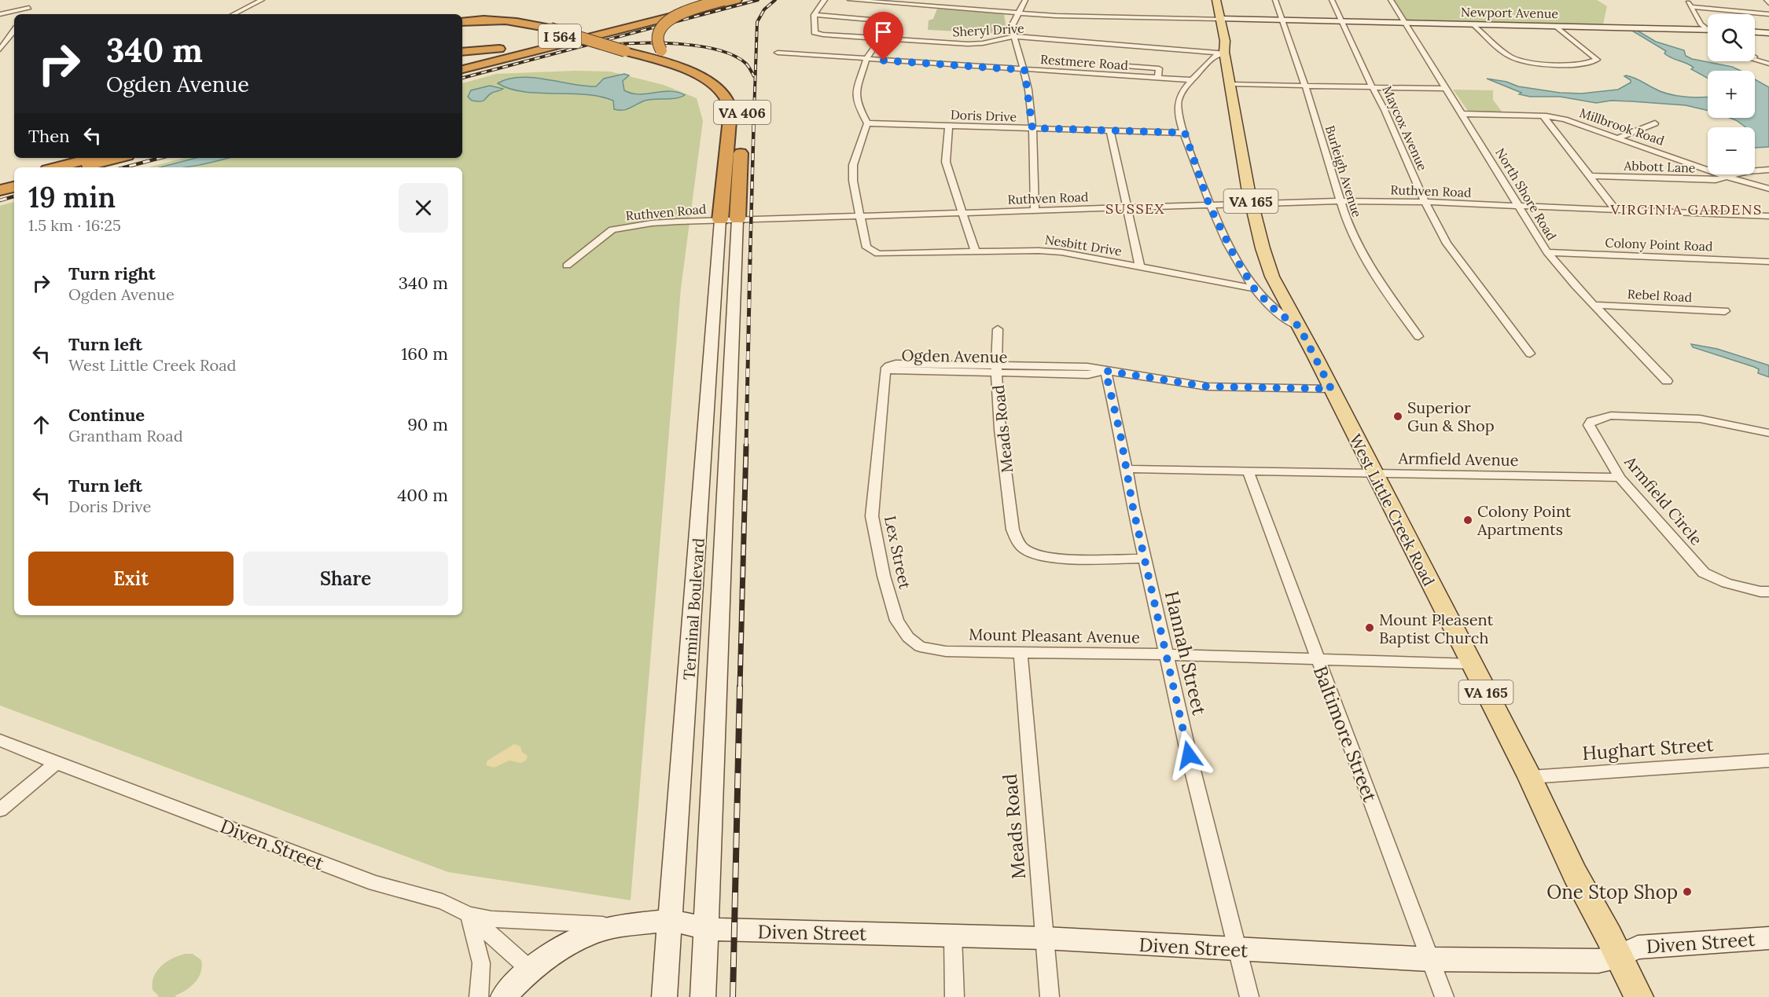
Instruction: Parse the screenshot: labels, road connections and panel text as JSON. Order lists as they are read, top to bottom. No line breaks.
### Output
{"streets":{"highway":["I 564","VA 406"],"main road":["Newport Avenue","VA 165","West Little Creek Road","Terminal Boulevard","Diven Street"],"street":["Sheryl Drive","Restmere Road","Doris Drive","Millbrook Road","Maycox Avenue","Abbott Lane","Burleigh Avenue","Ruthven Road","North Shore Road","Colony Point Road","Nesbitt Drive","Rebel Road","Ogden Avenue","Meads Road","Armfield Avenue","Armfield Circle","Lex Street","Mount Pleasant Avenue","Hannah Street","Baltimore Street","Hughart Street"]},"crossings":[["Newport Avenue","Maycox Avenue"],["Newport Avenue","Burleigh Avenue"],["Newport Avenue","North Shore Road"],["Newport Avenue","West Little Creek Road"],["Sheryl Drive","West Little Creek Road"],["VA 406","Ruthven Road"],["VA 406","Terminal Boulevard"],["Millbrook Road","Abbott Lane"],["Millbrook Road","North Shore Road"],["Maycox Avenue","Ruthven Road"],["Burleigh Avenue","Ruthven Road"],["Ruthven Road","North Shore Road"],["Ruthven Road","Nesbitt Drive"],["Ruthven Road","West Little Creek Road"],["Ruthven Road","Terminal Boulevard"],["North Shore Road","Colony Point Road"],["North Shore Road","Rebel Road"],["Ogden Avenue","Meads Road"],["Ogden Avenue","West Little Creek Road"],["Ogden Avenue","Lex Street"],["Ogden Avenue","Hannah Street"],["Meads Road","Mount Pleasant Avenue"],["Meads Road","Hannah Street"],["Meads Road","Diven Street"],["Armfield Avenue","Armfield Circle"],["Armfield Avenue","West Little Creek Road"],["Armfield Avenue","Hannah Street"],["Armfield Avenue","Baltimore Street"],["West Little Creek Road","Mount Pleasant Avenue"],["West Little Creek Road","Hughart Street"],["West Little Creek Road","Diven Street"],["Lex Street","Mount Pleasant Avenue"],["Terminal Boulevard","Diven Street"],["Mount Pleasant Avenue","Hannah Street"],["Mount Pleasant Avenue","Baltimore Street"],["Hannah Street","Diven Street"],["Baltimore Street","Diven Street"]],"districts":["SUSSEX","VIRGINIA GARDENS"],"places":["Superior Gun & Shop","Colony Point Apartments","Mount Pleasent Baptist Church","One Stop Shop"],"page":{"map_buttons":["+","−"],"turn":["340 m","Ogden Avenue"],"then":"Then","heading":["19 min","1.5 km · 16:25"],"list":[{"name":"Turn right","note":"Ogden Avenue","value":"340 m"},{"name":"Turn left","note":"West Little Creek Road","value":"160 m"},{"name":"Continue","note":"Grantham Road","value":"90 m"},{"name":"Turn left","note":"Doris Drive","value":"400 m"}],"buttons":["Exit","Share"]}}
